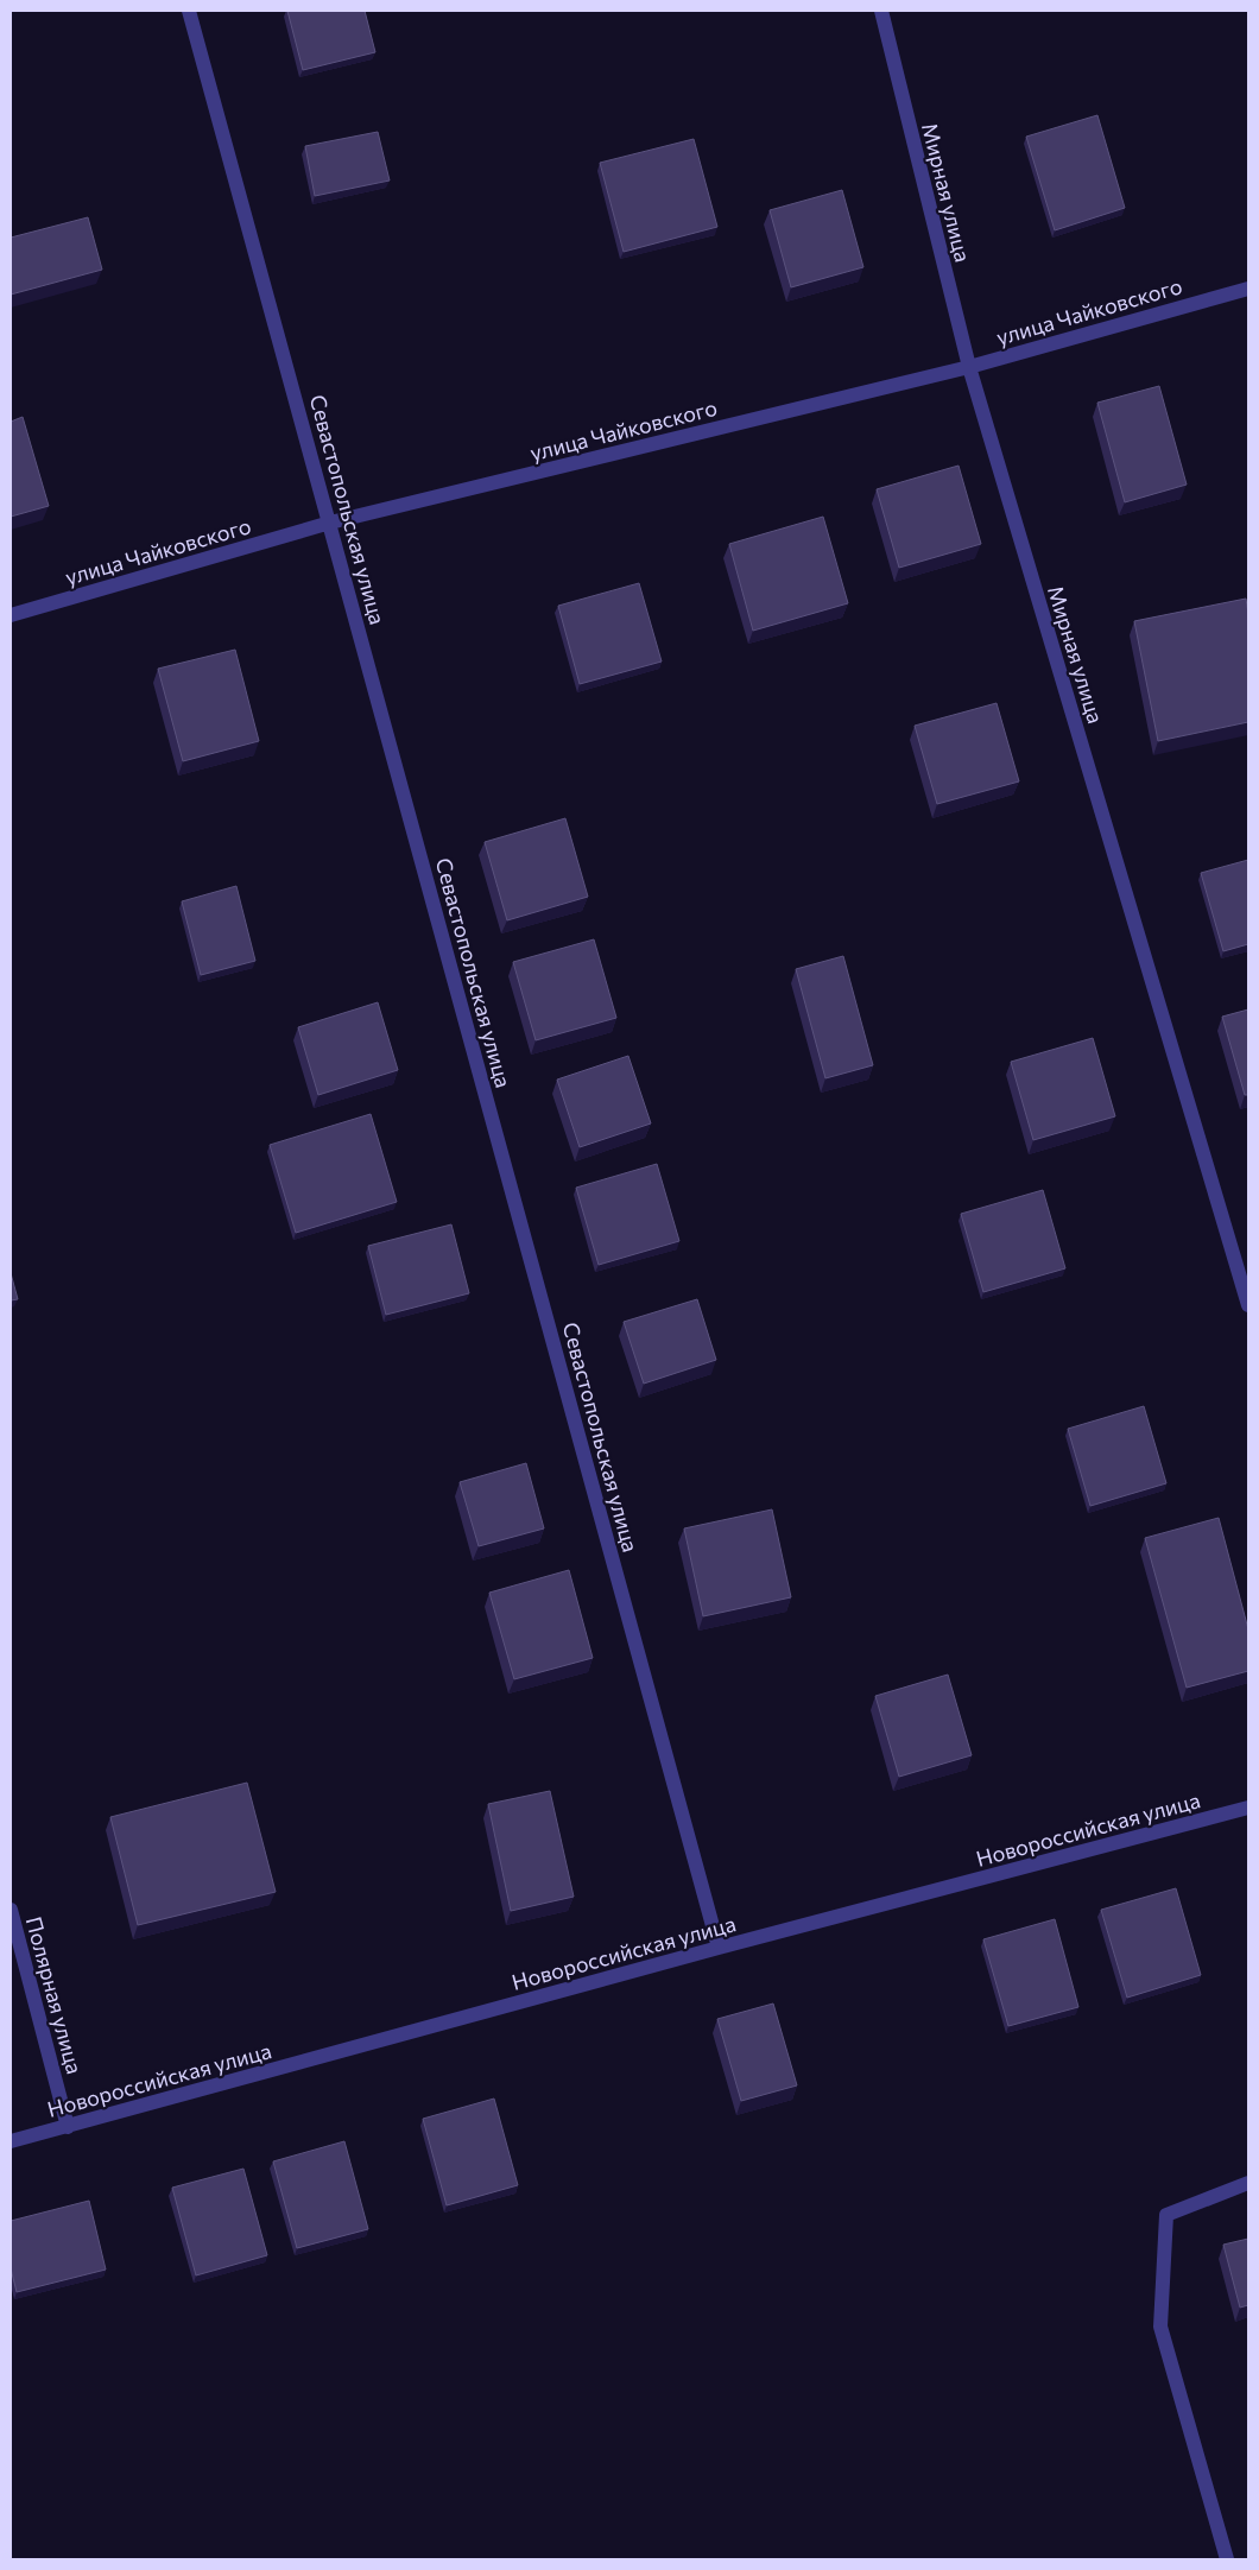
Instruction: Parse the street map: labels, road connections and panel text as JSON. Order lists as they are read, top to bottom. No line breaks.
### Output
{"streets":{"street":["Мирная улица","улица Чайковского","Севастопольская улица","Новороссийская улица","Полярная улица"]},"crossings":[["Мирная улица","улица Чайковского"],["улица Чайковского","Севастопольская улица"],["Севастопольская улица","Новороссийская улица"],["Новороссийская улица","Полярная улица"]]}
